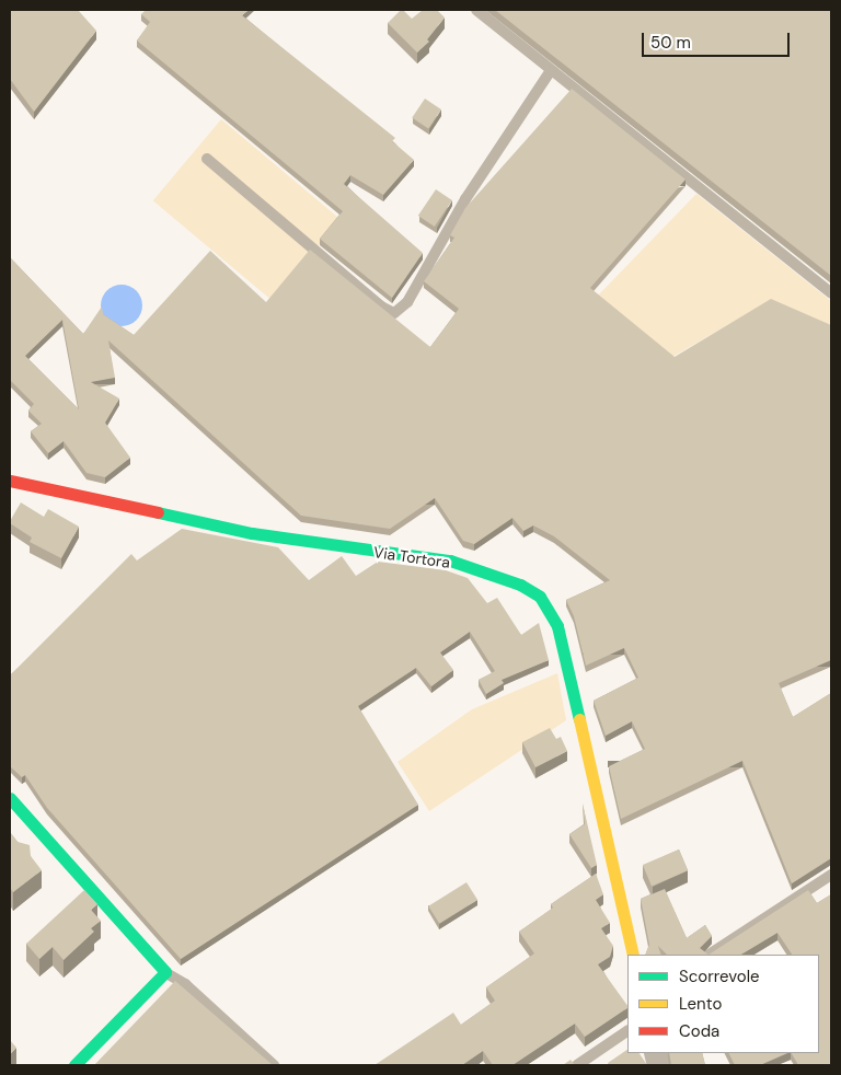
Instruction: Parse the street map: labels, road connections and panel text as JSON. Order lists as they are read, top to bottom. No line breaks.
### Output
{"streets":{"street":["Via Tortora"]},"legend":["Scorrevole","Lento","Coda"],"scale_bar":"50 m"}
